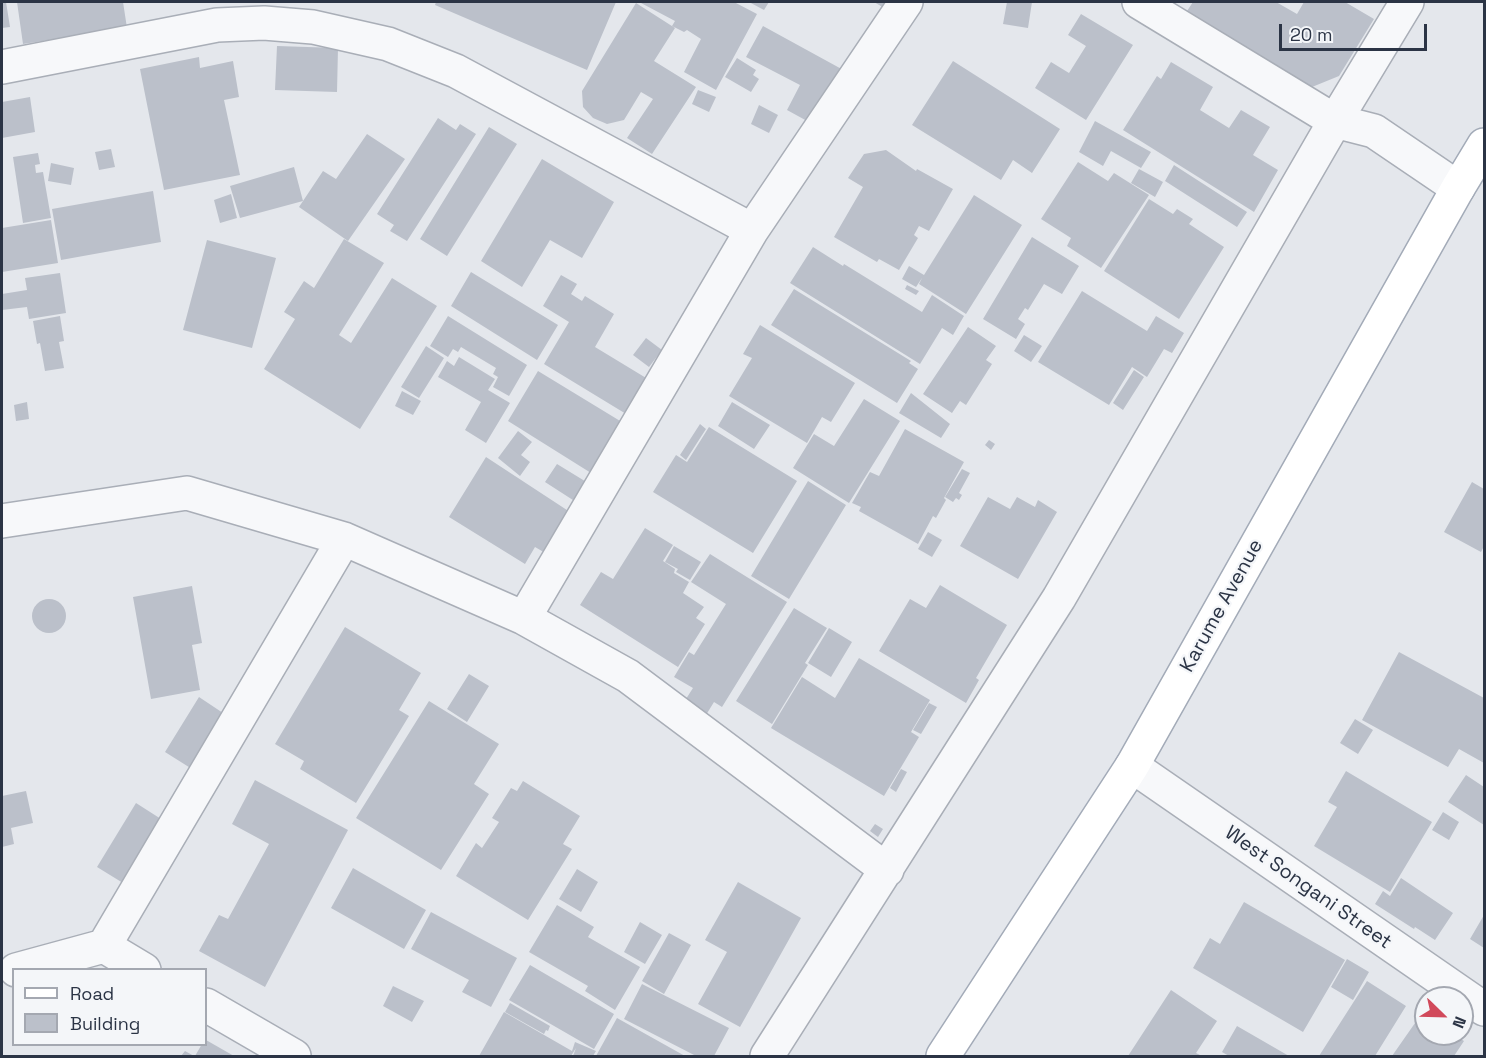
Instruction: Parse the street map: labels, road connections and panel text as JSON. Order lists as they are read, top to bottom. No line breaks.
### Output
{"streets":{"main road":["Karume Avenue"],"street":["West Songani Street"]},"crossings":[["Karume Avenue","West Songani Street"]],"legend":["Road","Building"],"scale_bar":"20 m","north":"bottom right"}
